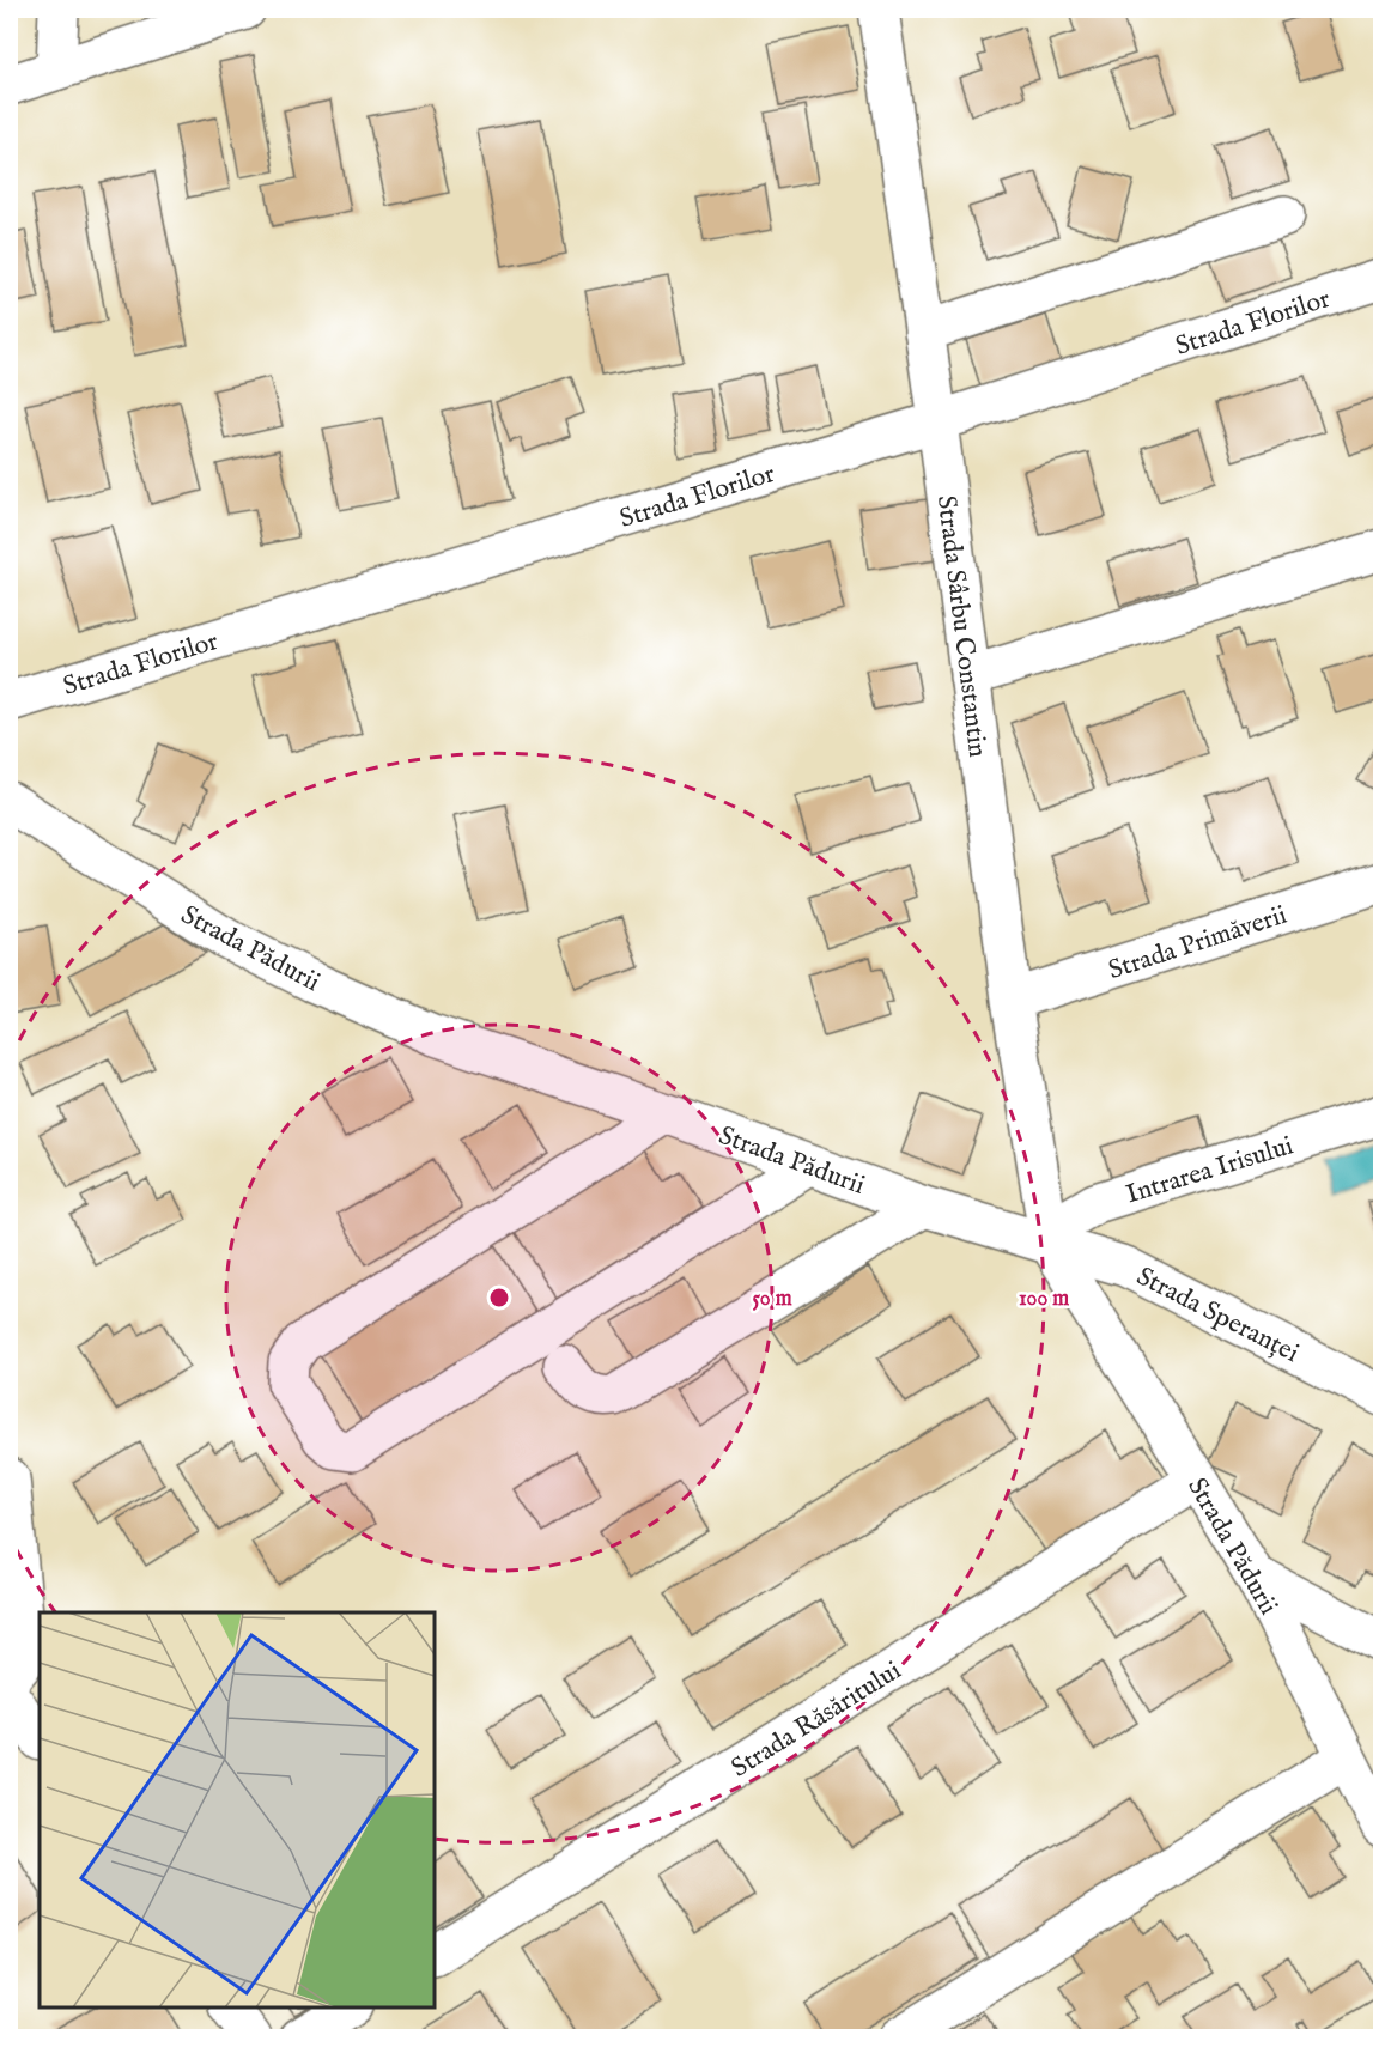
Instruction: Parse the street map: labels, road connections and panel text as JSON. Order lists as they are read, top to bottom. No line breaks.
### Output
{"streets":{"street":["Strada Florilor","Strada Sârbu Constantin","Strada Primăverii","Strada Pădurii","Intrarea Irisului","Strada Speranței","Strada Răsăritului"]},"crossings":[["Strada Florilor","Strada Sârbu Constantin"],["Strada Sârbu Constantin","Strada Primăverii"],["Strada Sârbu Constantin","Strada Pădurii"],["Strada Sârbu Constantin","Intrarea Irisului"],["Strada Sârbu Constantin","Strada Speranței"],["Strada Pădurii","Intrarea Irisului"],["Strada Pădurii","Strada Speranței"],["Strada Pădurii","Strada Răsăritului"],["Intrarea Irisului","Strada Speranței"]],"rings":["50 m","100 m"]}
